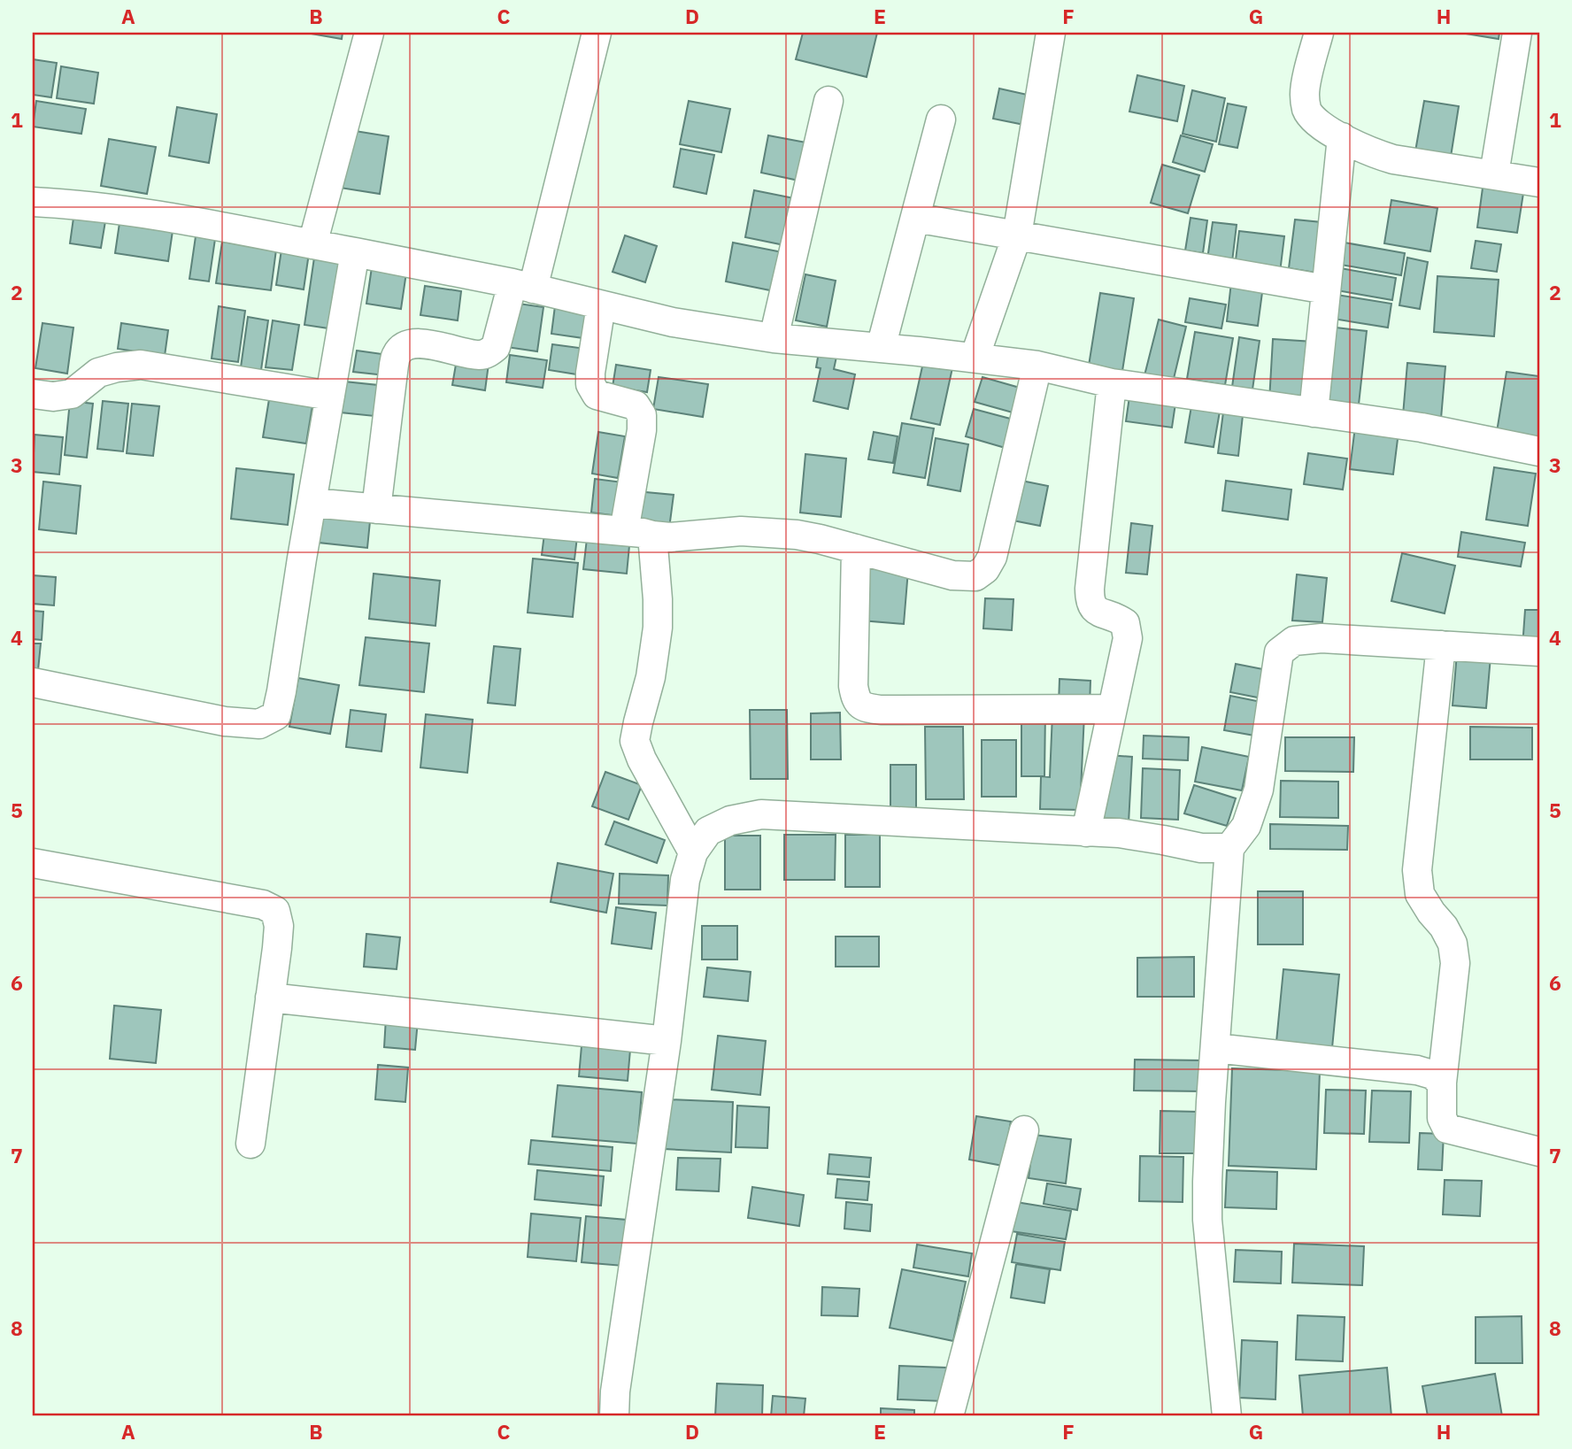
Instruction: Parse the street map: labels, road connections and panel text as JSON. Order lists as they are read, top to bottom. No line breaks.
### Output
{"grid":{"columns":["A","B","C","D","E","F","G","H"],"rows":["1","2","3","4","5","6","7","8"]}}
